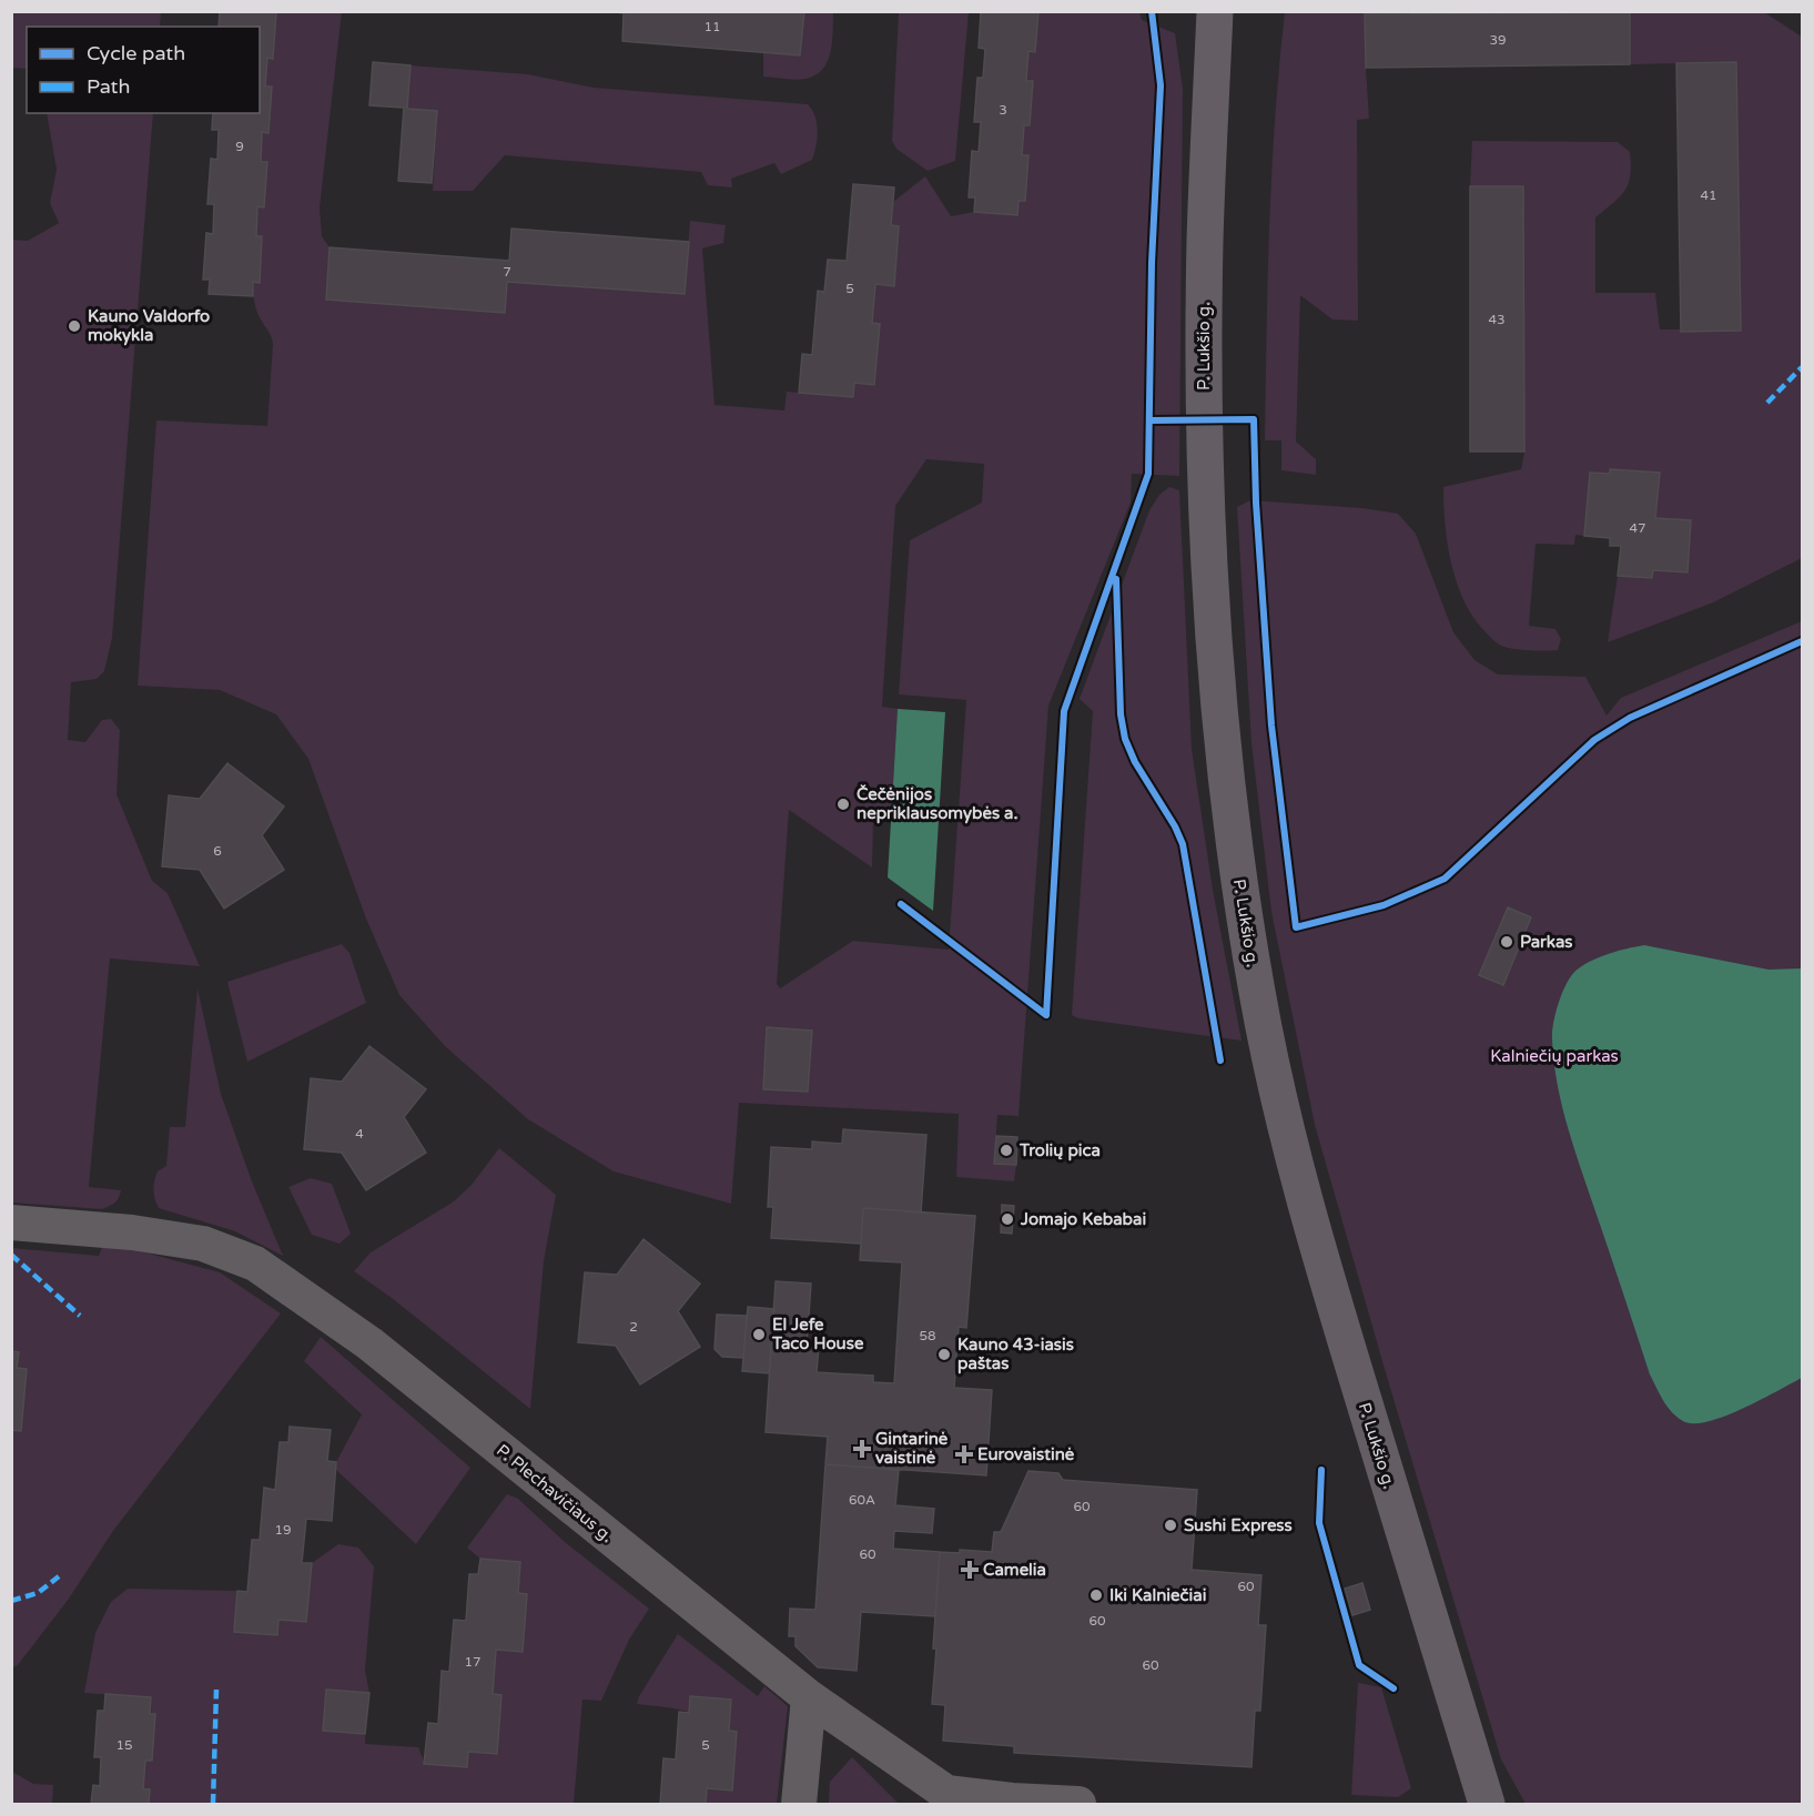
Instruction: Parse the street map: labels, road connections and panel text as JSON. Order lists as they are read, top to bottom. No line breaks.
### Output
{"streets":{"main road":["P. Lukšio g."],"street":["P. Plechavičiaus g."]},"parks":["Kalniečių parkas"],"places":{"other":["Kauno Valdorfo mokykla","Čečėnijos nepriklausomybės a.","Parkas","Trolių pica","Jomajo Kebabai","El Jefe Taco House","Kauno 43-iasis paštas","Sushi Express","Iki Kalniečiai"],"health":["Gintarinė vaistinė","Eurovaistinė","Camelia"]},"house_numbers":["11","39","3","9","41","7","5","43","47","6","4","2","58","60A","60","19","60","60","60","17","60","15","5"],"legend":["Cycle path","Path"]}
